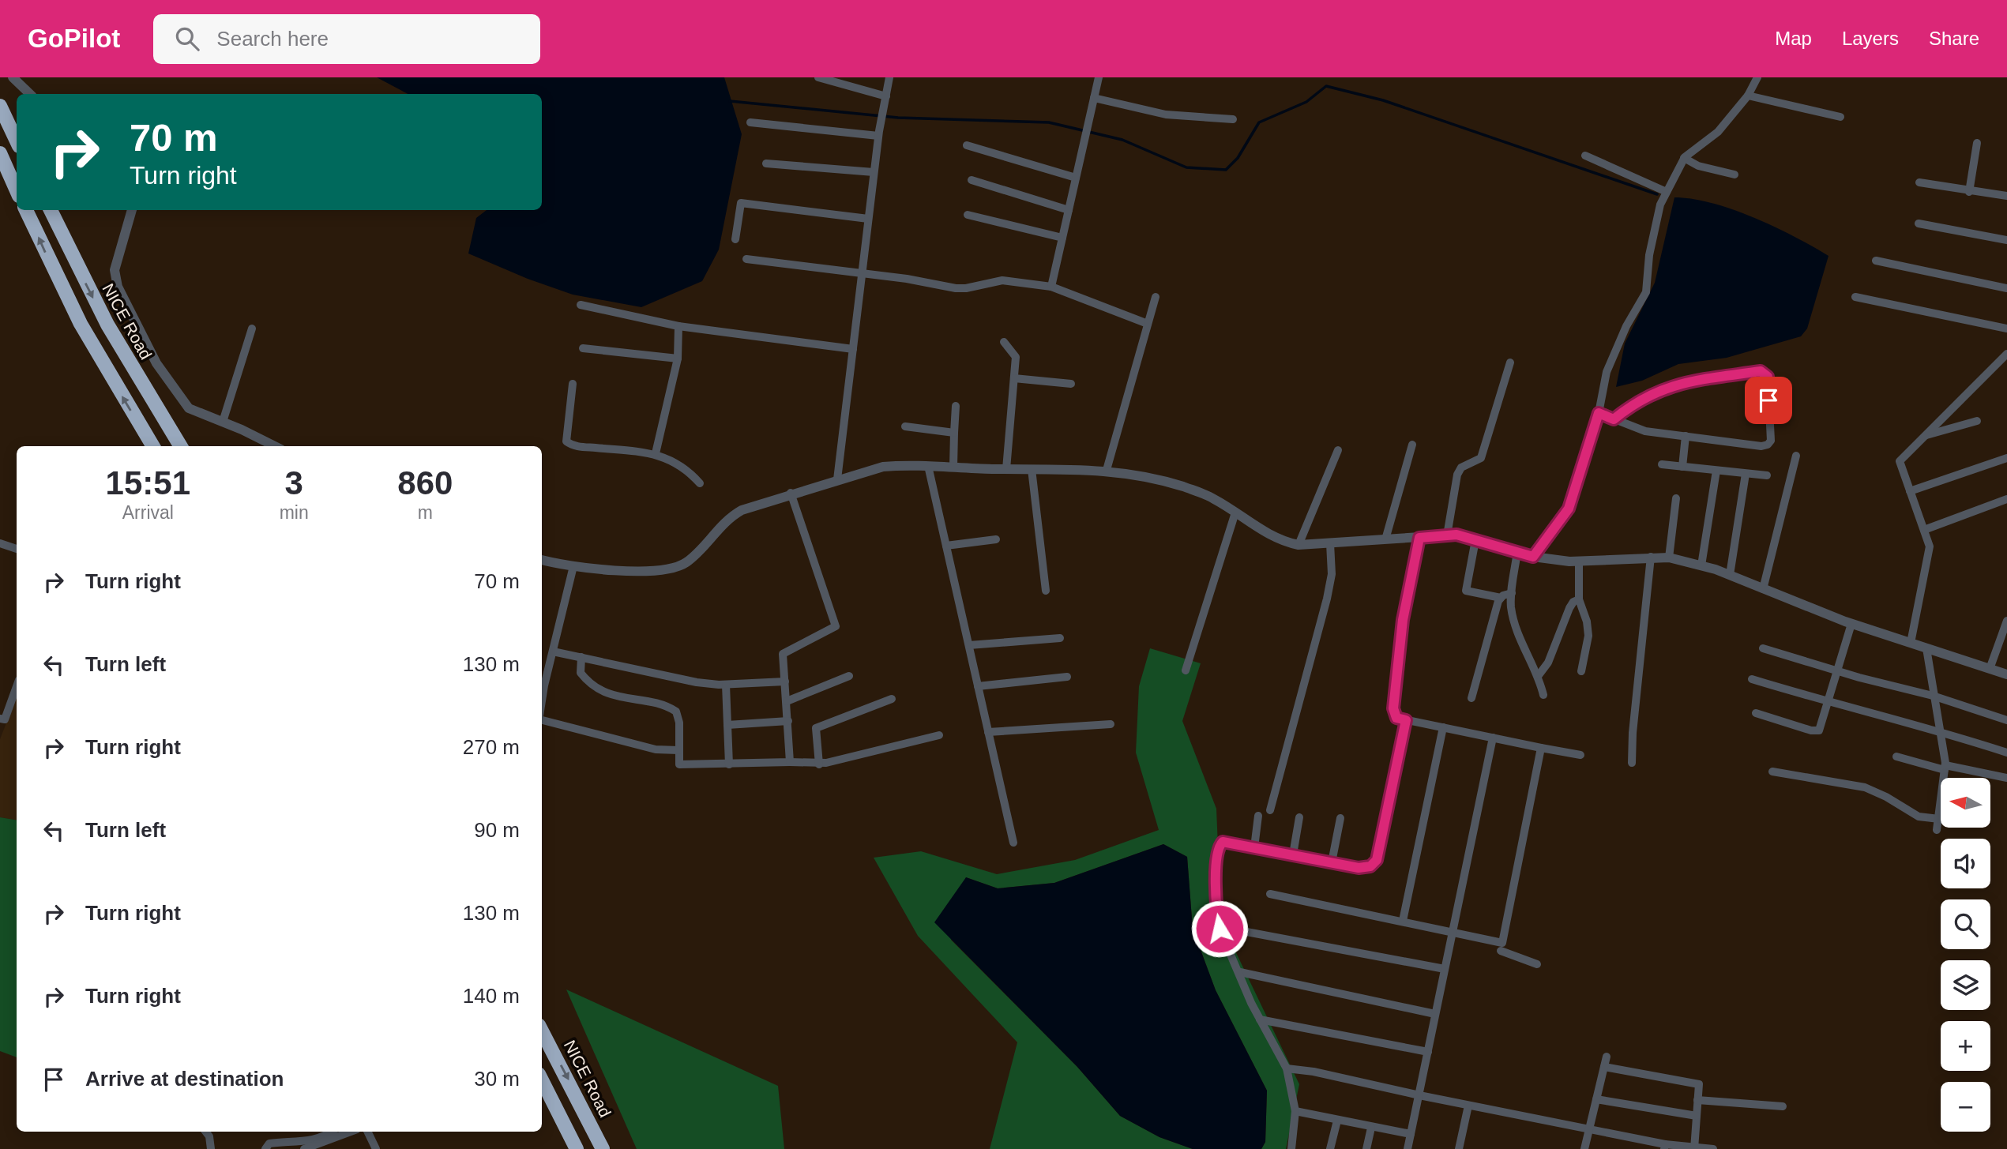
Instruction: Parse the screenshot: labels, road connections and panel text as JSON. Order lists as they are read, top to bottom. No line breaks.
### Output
{"streets":{"highway":["NICE Road"]},"north":"left","page":{"header":"GoPilot","search":"Search here","nav":["Map","Layers","Share"],"turn":["70 m","Turn right"],"eta":["15:51","Arrival","3","min","860","m"],"list":[{"name":"Turn right","value":"70 m"},{"name":"Turn left","value":"130 m"},{"name":"Turn right","value":"270 m"},{"name":"Turn left","value":"90 m"},{"name":"Turn right","value":"130 m"},{"name":"Turn right","value":"140 m"},{"name":"Arrive at destination","value":"30 m"}],"map_buttons":["+","−"]}}
